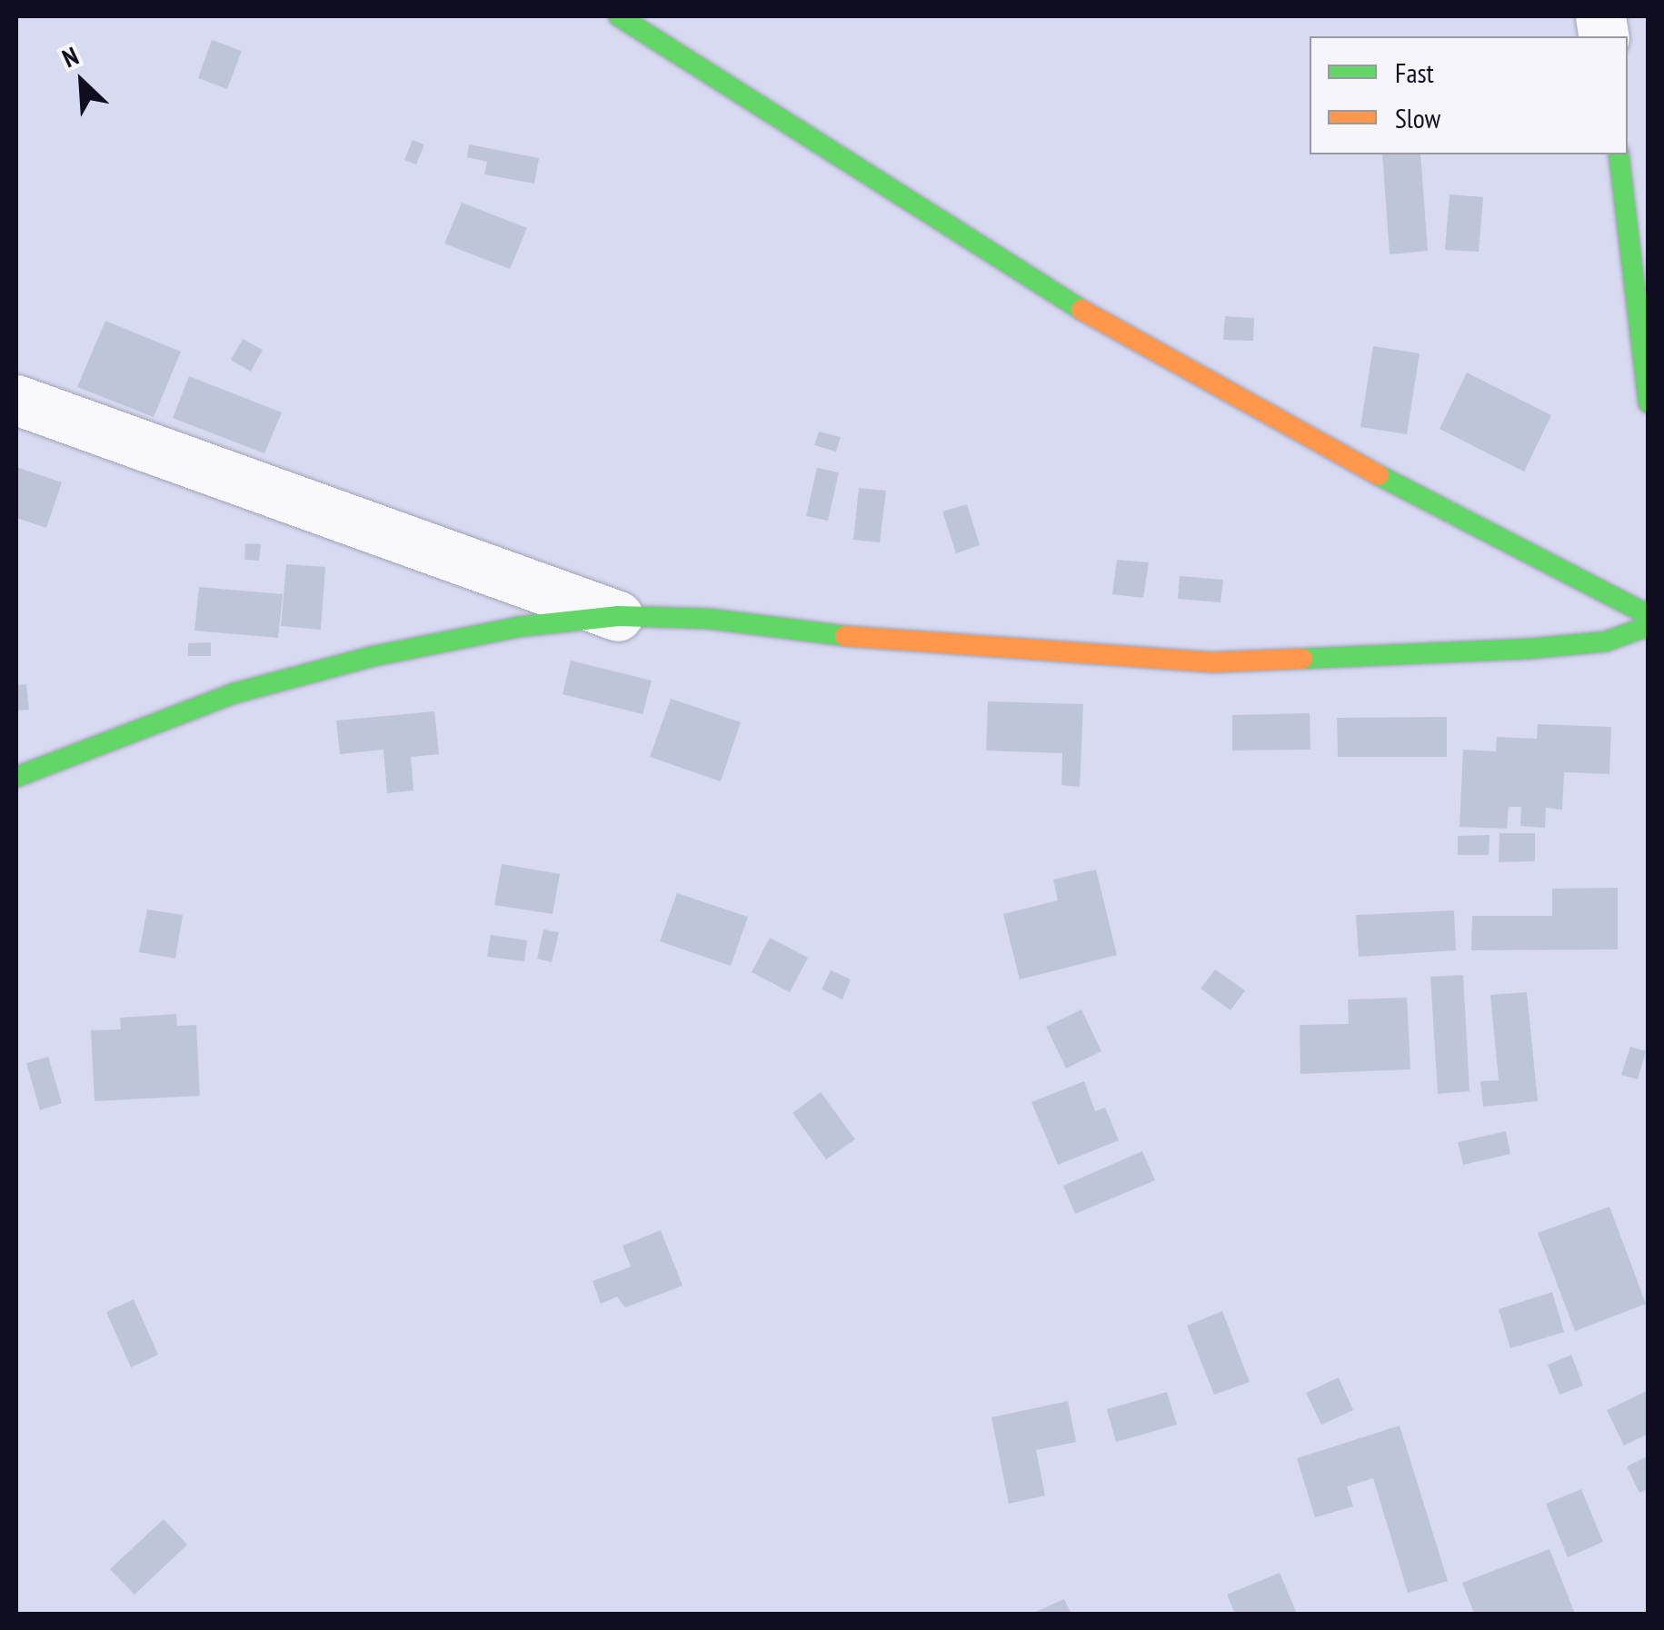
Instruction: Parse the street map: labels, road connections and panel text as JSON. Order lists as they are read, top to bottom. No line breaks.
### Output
{"legend":["Fast","Slow"],"north":"top left"}
